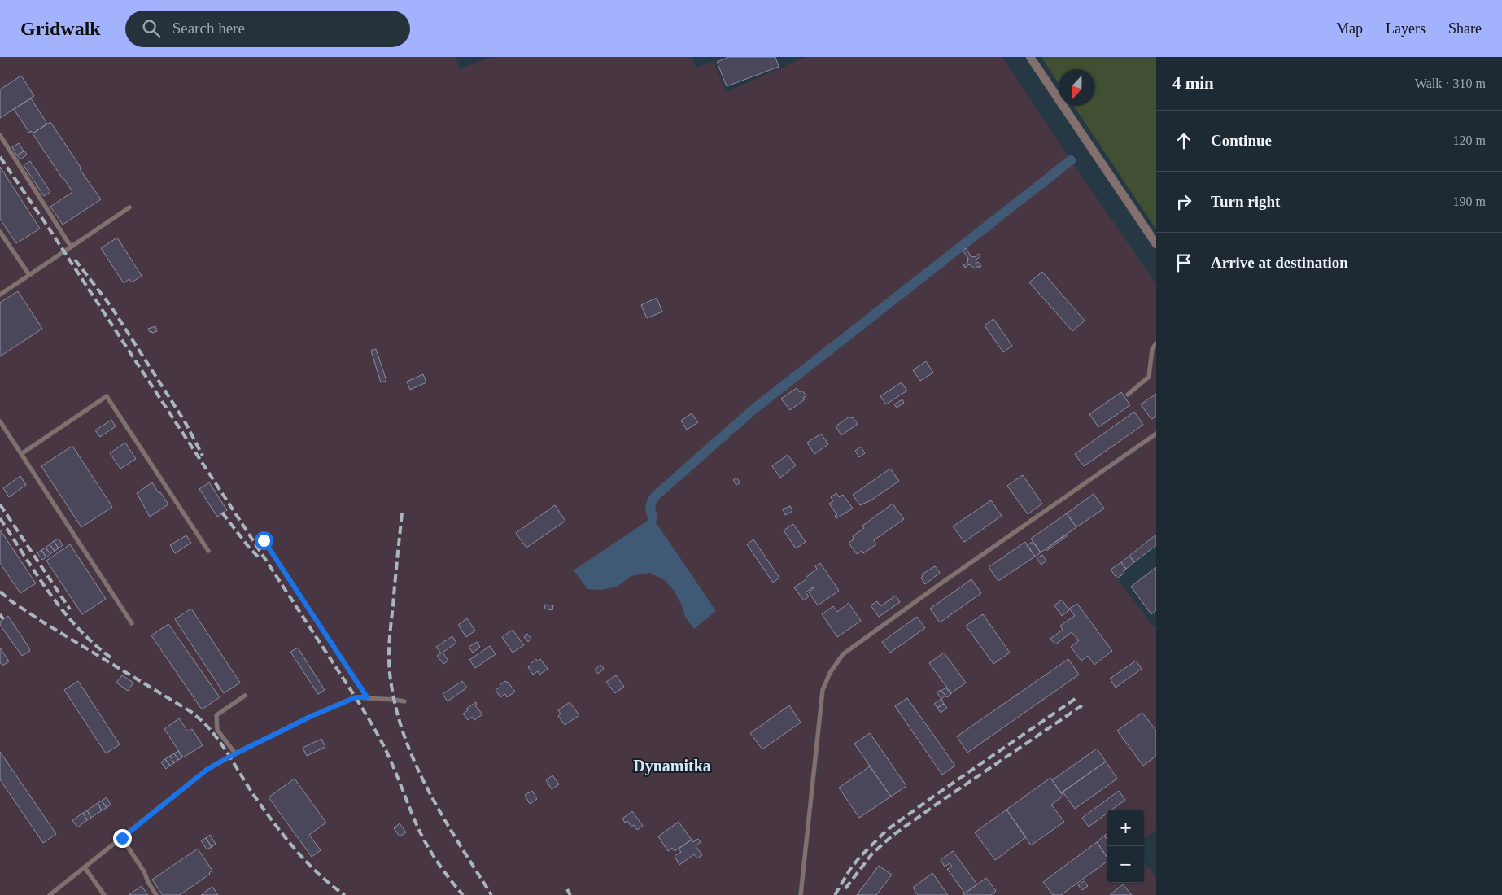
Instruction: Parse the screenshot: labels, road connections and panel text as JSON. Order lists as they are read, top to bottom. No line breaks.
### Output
{"districts":["Dynamitka"],"north":"bottom","page":{"header":"Gridwalk","search":"Search here","nav":["Map","Layers","Share"],"heading":["4 min","Walk · 310 m"],"list":[["Continue","120 m"],["Turn right","190 m"],"Arrive at destination"],"map_buttons":["+","−"]}}
